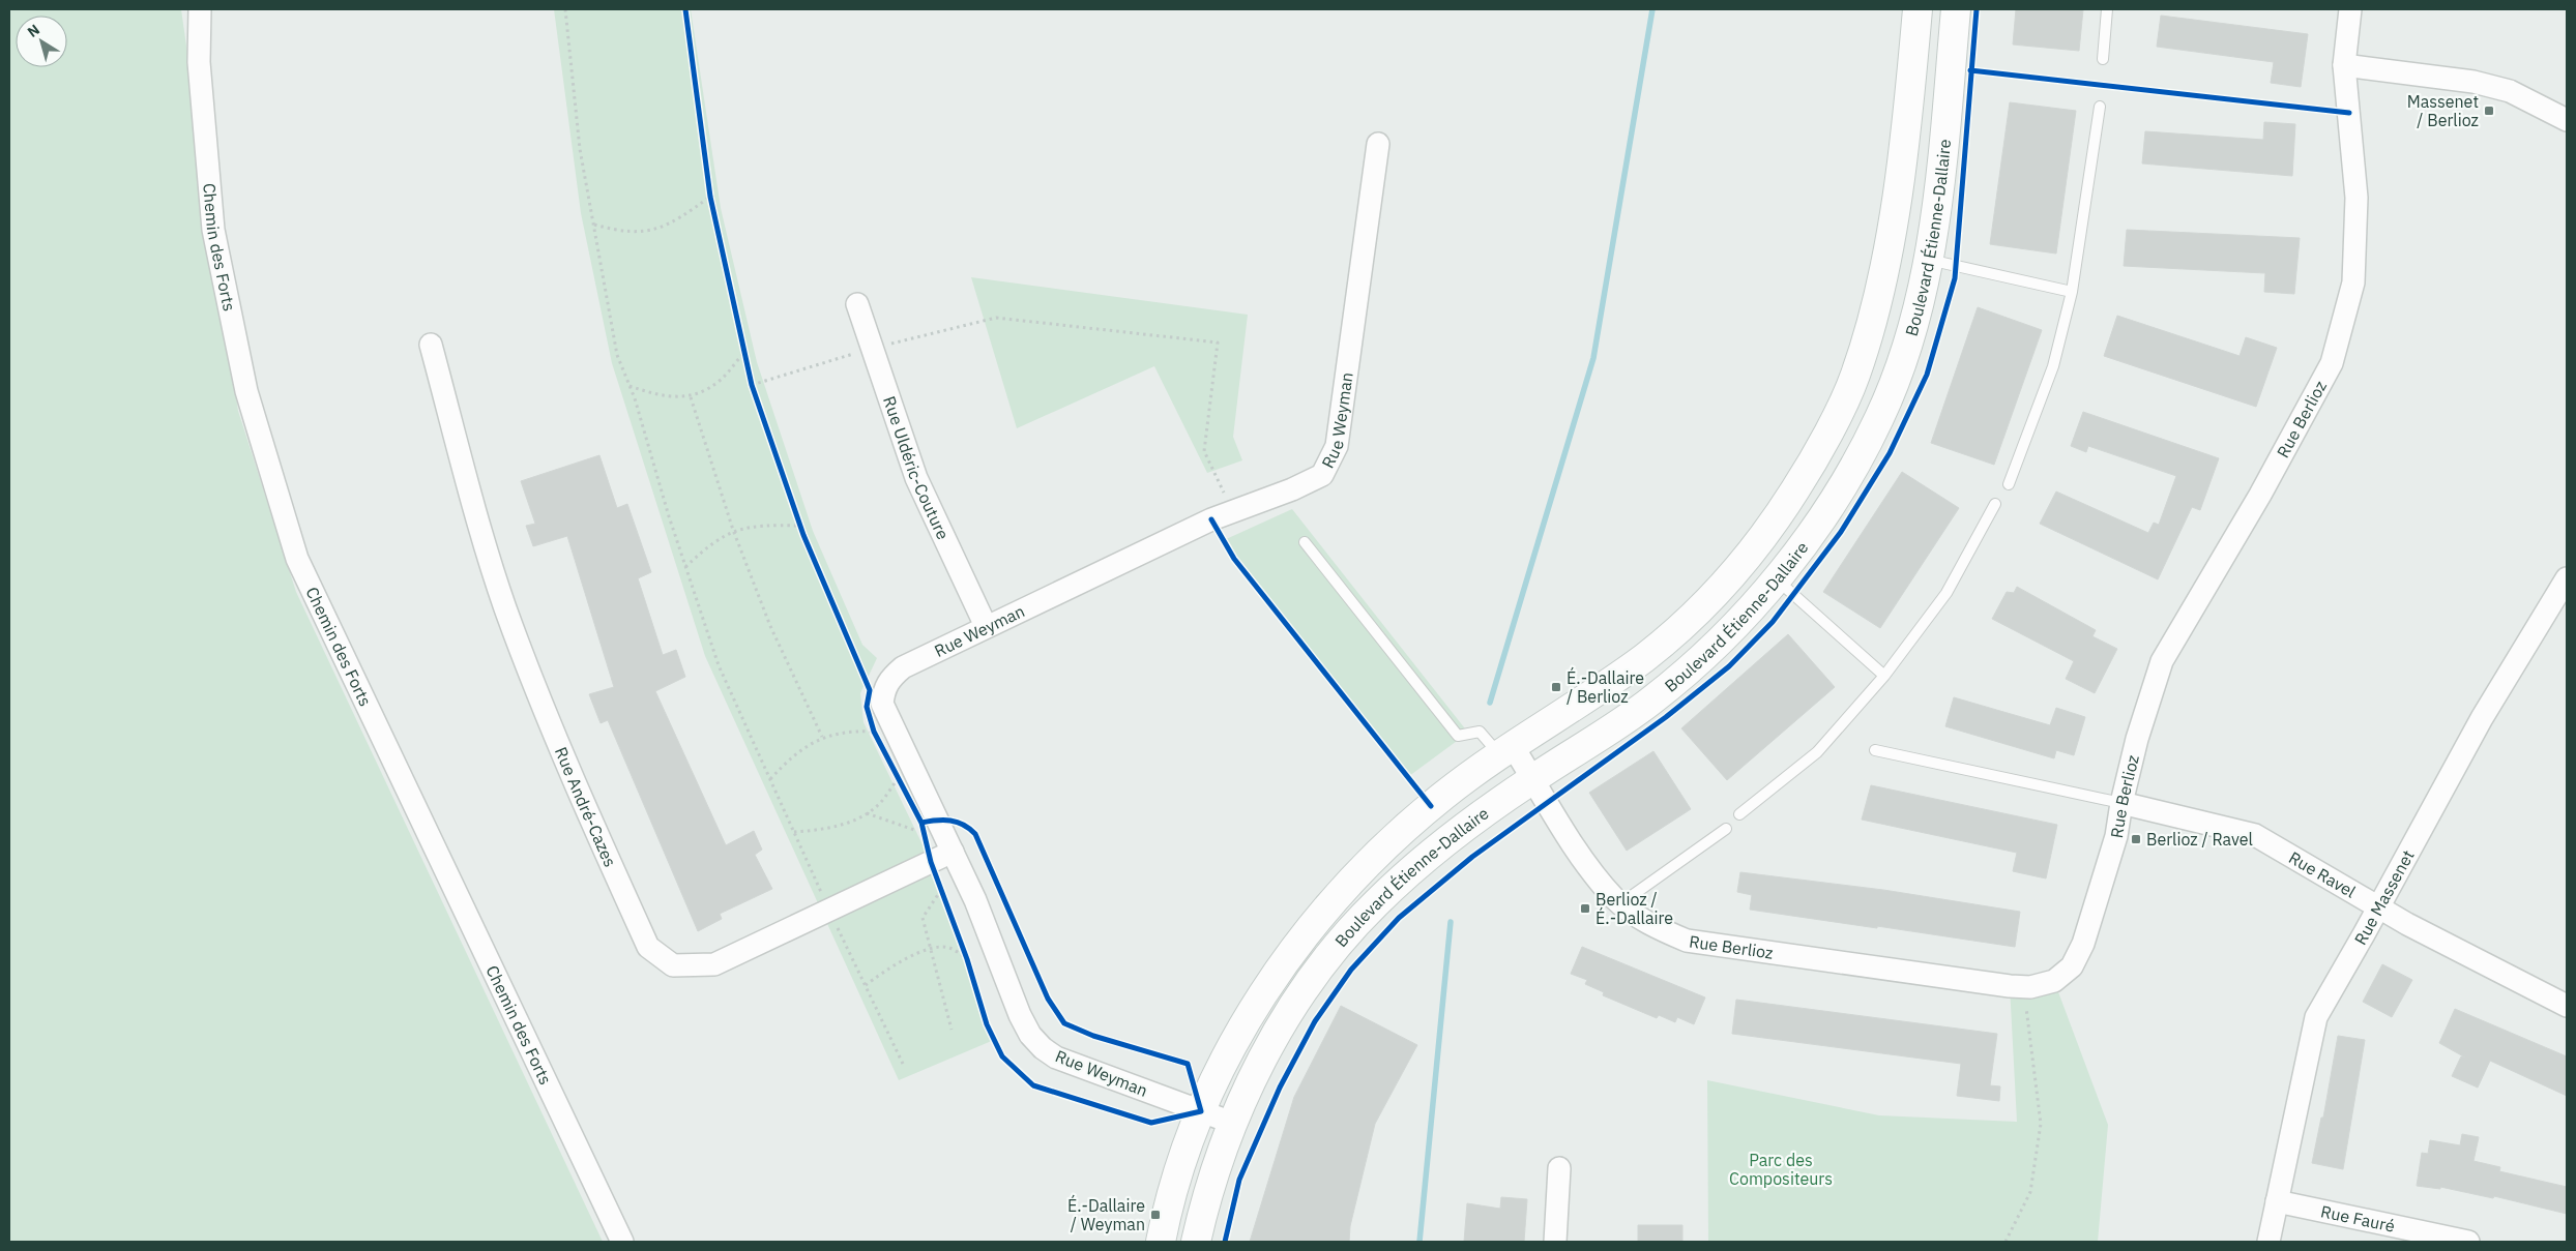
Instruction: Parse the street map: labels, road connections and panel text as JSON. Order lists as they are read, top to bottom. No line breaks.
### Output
{"streets":{"street":["Boulevard Étienne-Dallaire","Chemin des Forts","Rue Weyman","Rue Berlioz","Rue Uldéric-Couture","Rue André-Cazes","Rue Ravel","Rue Massenet","Rue Fauré"]},"crossings":[["Boulevard Étienne-Dallaire","Rue Weyman"],["Boulevard Étienne-Dallaire","Rue Berlioz"],["Rue Weyman","Rue Uldéric-Couture"],["Rue Weyman","Rue André-Cazes"],["Rue Berlioz","Rue Ravel"],["Rue Ravel","Rue Massenet"],["Rue Massenet","Rue Fauré"]],"parks":["Parc des Compositeurs"],"places":{"transit":["Massenet / Berlioz","É.-Dallaire / Berlioz","Berlioz / Ravel","Berlioz / É.-Dallaire","É.-Dallaire / Weyman"]},"north":"top left"}
